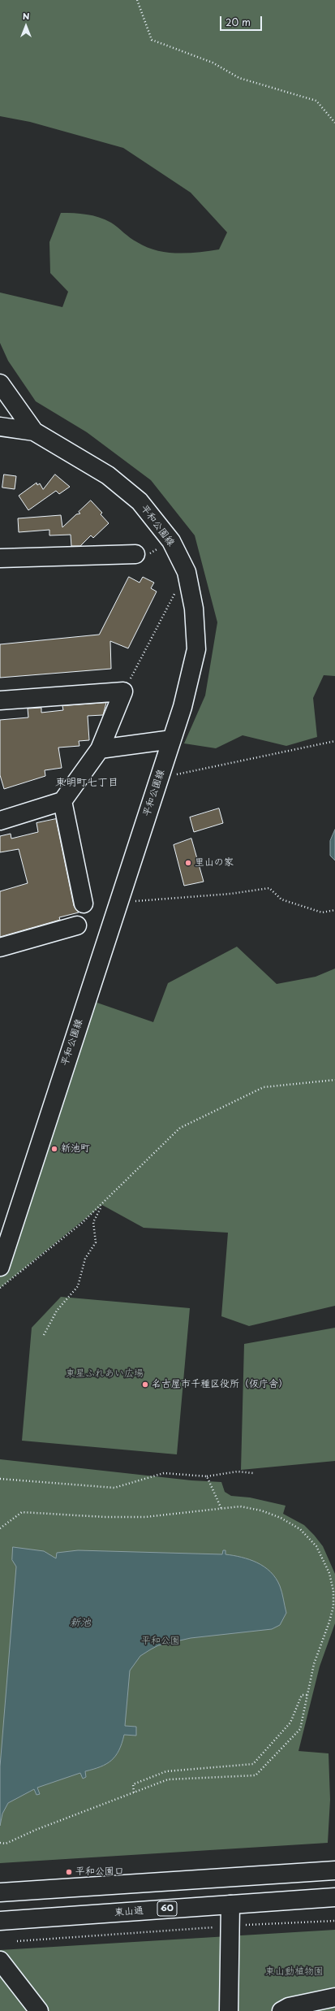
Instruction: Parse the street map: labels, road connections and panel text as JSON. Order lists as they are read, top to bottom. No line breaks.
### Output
{"streets":{"street":["平和公園線","60","東山通"]},"districts":["東明町七丁目"],"water":["新池"],"parks":["東星ふれあい広場","平和公園","東山動植物園"],"places":["里山の家","新池町","名古屋市千種区役所（仮庁舎）","平和公園口"],"scale_bar":"20 m","north":"top"}
